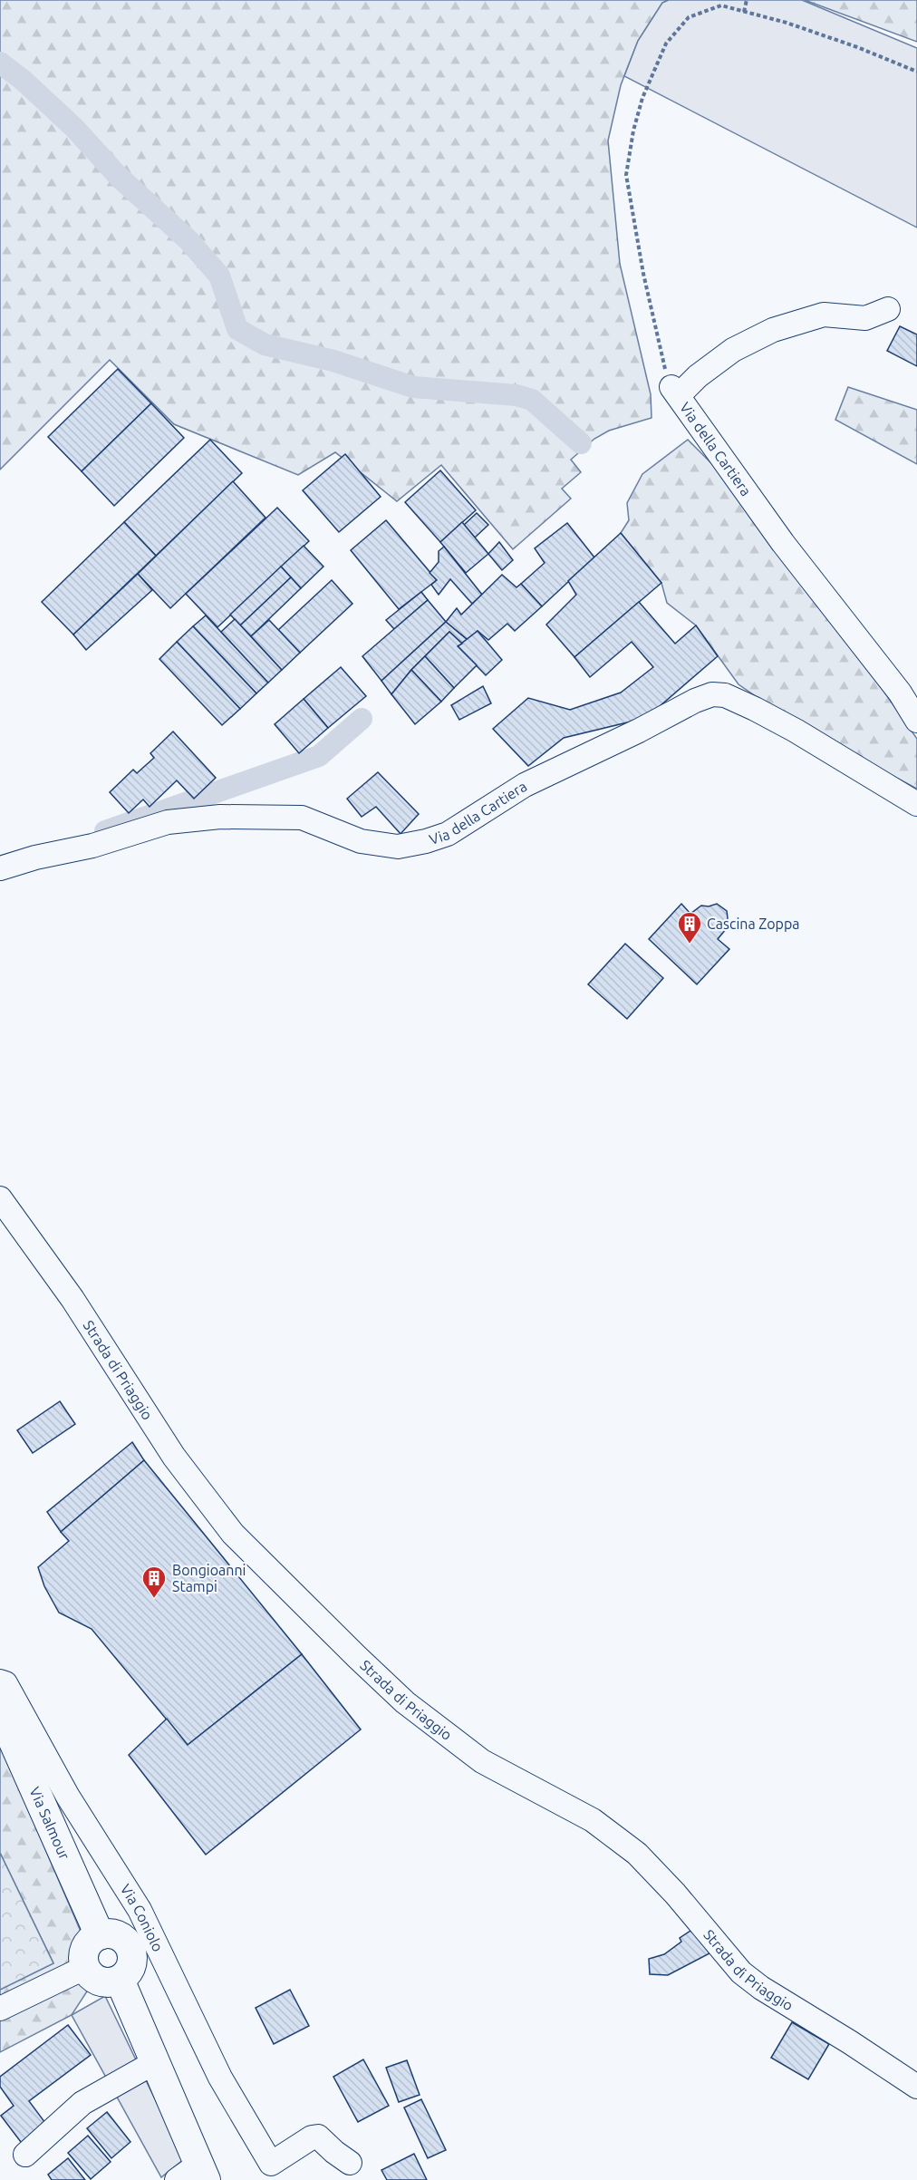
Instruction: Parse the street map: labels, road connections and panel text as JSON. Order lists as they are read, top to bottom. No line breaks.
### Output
{"streets":{"main road":["Via Salmour"],"street":["Via della Cartiera","Strada di Priaggio","Via Coniolo"]},"places":{"building":["Cascina Zoppa","Bongioanni Stampi"]}}
